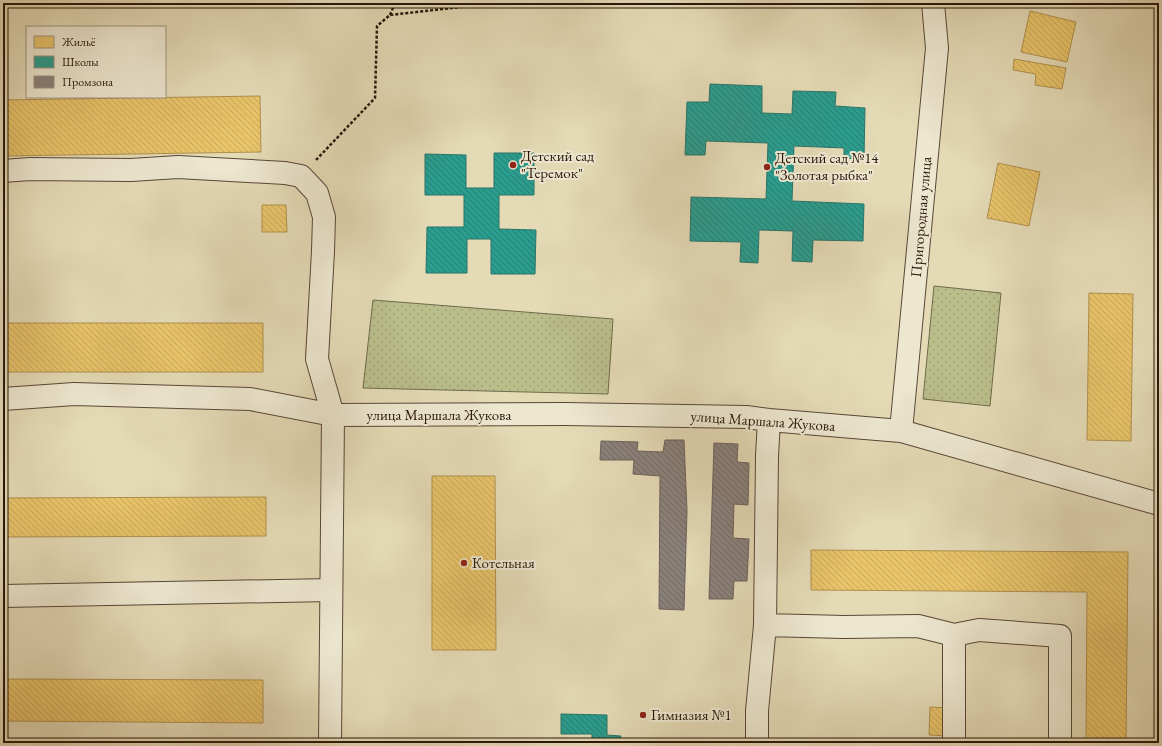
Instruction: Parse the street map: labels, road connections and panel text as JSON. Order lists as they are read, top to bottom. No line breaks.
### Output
{"streets":{"street":["Пригородная улица","улица Маршала Жукова"]},"crossings":[["Пригородная улица","улица Маршала Жукова"]],"places":["Детский сад \"Теремок\"","Детский сад №14 \"Золотая рыбка\"","Котельная","Гимназия №1"],"legend":["Жильё","Школы","Промзона"]}
